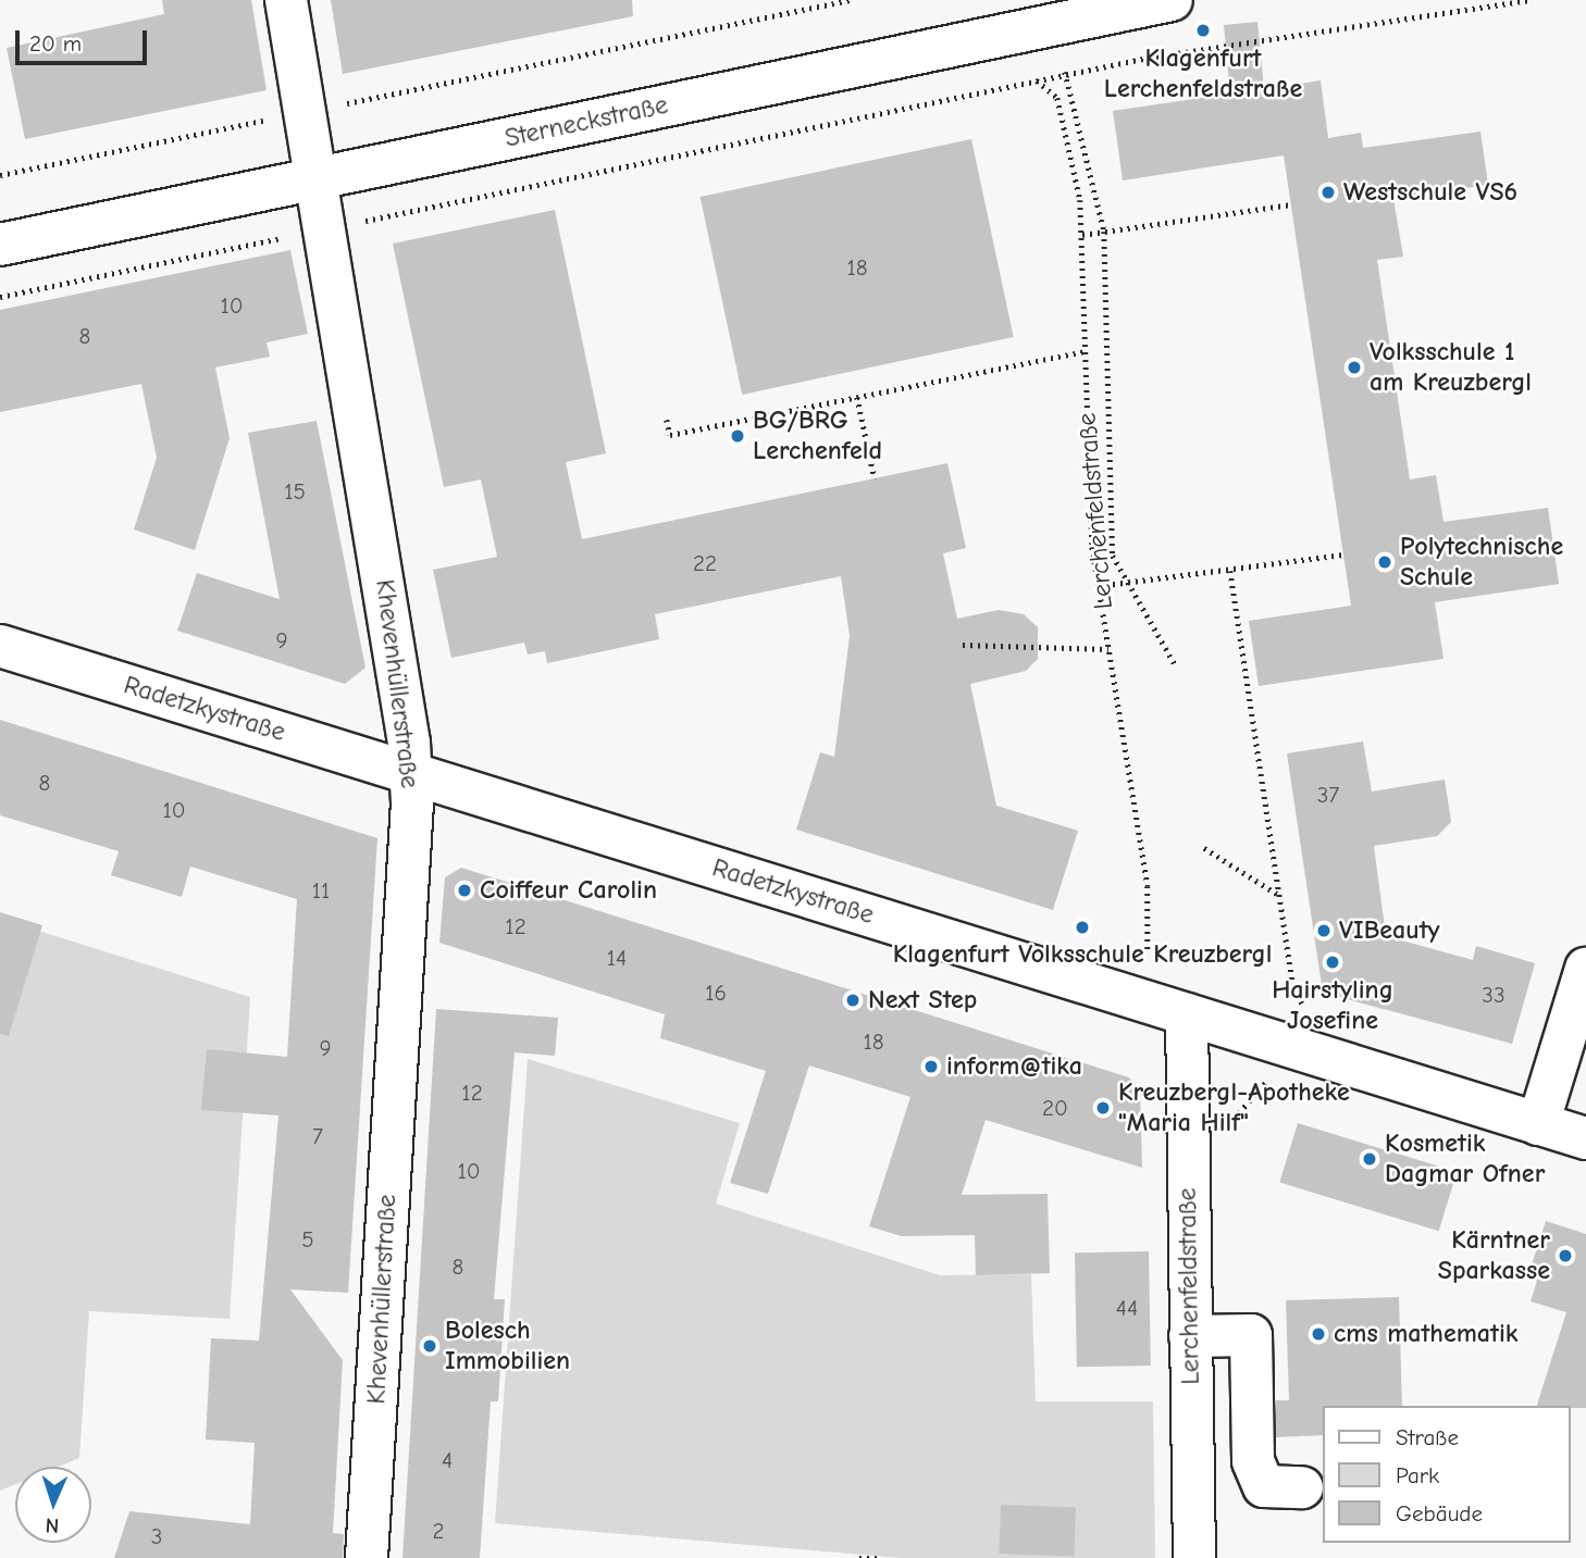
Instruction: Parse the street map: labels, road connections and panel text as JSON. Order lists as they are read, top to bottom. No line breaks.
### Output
{"streets":{"street":["Sterneckstraße","Lerchenfeldstraße","Khevenhüllerstraße","Radetzkystraße"]},"crossings":[["Sterneckstraße","Khevenhüllerstraße"],["Lerchenfeldstraße","Radetzkystraße"],["Khevenhüllerstraße","Radetzkystraße"]],"places":["Klagenfurt Lerchenfeldstraße","Westschule VS6","Volksschule 1 am Kreuzbergl","BG/BRG Lerchenfeld","Polytechnische Schule","Coiffeur Carolin","Klagenfurt Volksschule Kreuzbergl","VIBeauty","Hairstyling Josefine","Next Step","inform@tika","Kreuzbergl-Apotheke \"Maria Hilf\"","Kosmetik Dagmar Ofner","Kärntner Sparkasse","cms mathematik","Bolesch Immobilien"],"house_numbers":["18","10","8","15","22","9","8","37","10","11","12","14","16","33","18","9","12","20","7","10","5","8","44","4","2","3"],"legend":["Straße","Park","Gebäude"],"scale_bar":"20 m","north":"bottom"}
